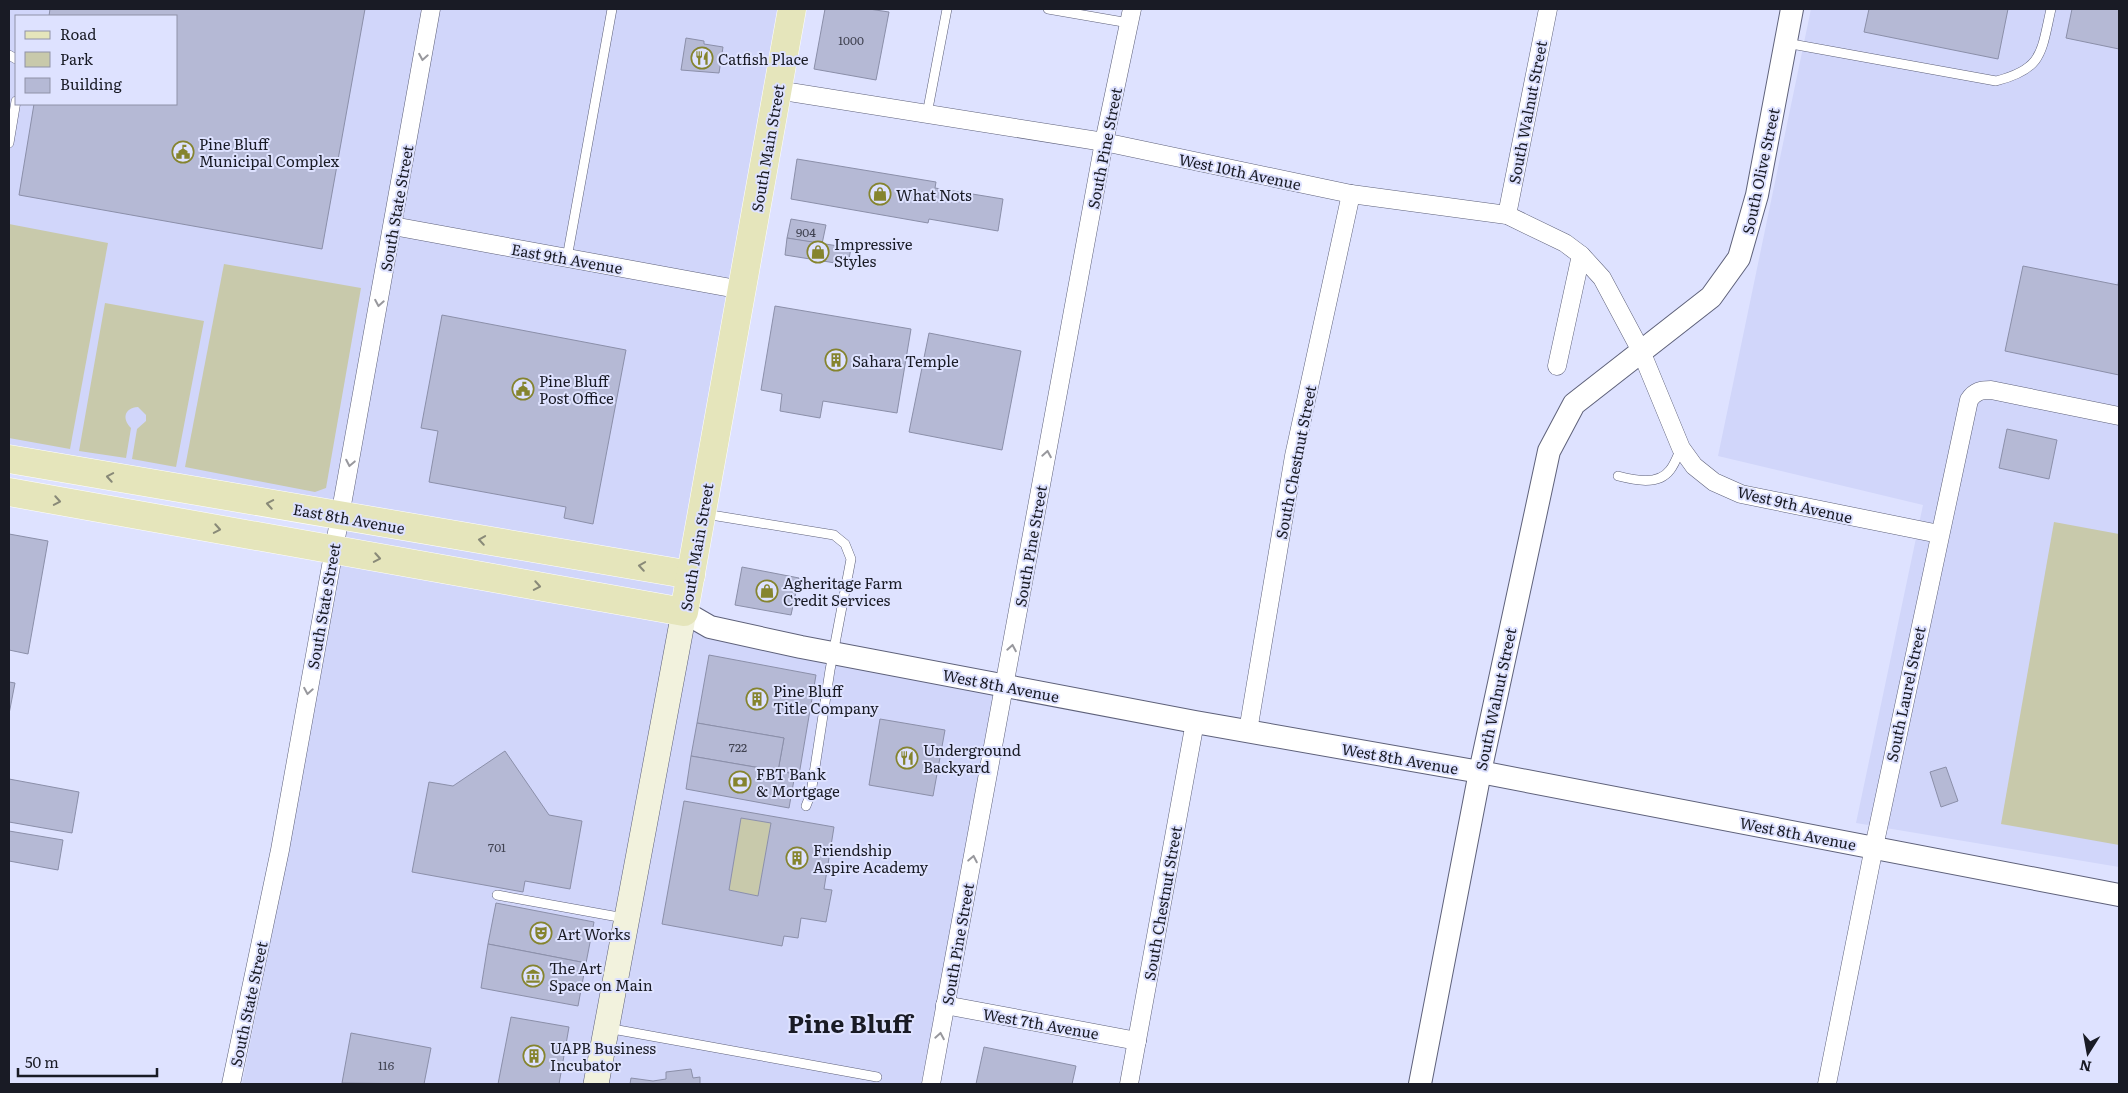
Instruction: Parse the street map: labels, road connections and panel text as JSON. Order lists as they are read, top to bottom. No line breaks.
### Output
{"streets":{"main road":["South Main Street","East 8th Avenue"],"street":["South Walnut Street","South Pine Street","West 10th Avenue","South Olive Street","South State Street","East 9th Avenue","South Chestnut Street","West 9th Avenue","West 8th Avenue","South Laurel Street","West 7th Avenue"]},"crossings":[["South Walnut Street","West 10th Avenue"],["South Walnut Street","South Olive Street"],["South Walnut Street","West 9th Avenue"],["South Walnut Street","West 8th Avenue"],["South Main Street","West 10th Avenue"],["South Main Street","East 9th Avenue"],["South Main Street","East 8th Avenue"],["South Main Street","West 8th Avenue"],["South Pine Street","West 10th Avenue"],["South Pine Street","West 8th Avenue"],["South Pine Street","West 7th Avenue"],["West 10th Avenue","South Olive Street"],["West 10th Avenue","South Chestnut Street"],["West 10th Avenue","West 9th Avenue"],["South Olive Street","West 9th Avenue"],["South State Street","East 9th Avenue"],["South State Street","East 8th Avenue"],["South Chestnut Street","West 8th Avenue"],["South Chestnut Street","West 7th Avenue"],["West 9th Avenue","South Laurel Street"],["West 8th Avenue","South Laurel Street"]],"one_way":["South Pine Street","South State Street"],"districts":["Pine Bluff"],"places":{"restaurant":["Catfish Place","Underground Backyard"],"public building":["Pine Bluff Municipal Complex","Pine Bluff Post Office"],"shop":["What Nots","Impressive Styles","Agheritage Farm Credit Services"],"building":["Sahara Temple","Pine Bluff Title Company","Friendship Aspire Academy","UAPB Business Incubator"],"bank":["FBT Bank & Mortgage"],"theatre":["Art Works"],"museum":["The Art Space on Main"]},"house_numbers":["1000","904","722","701","116"],"legend":["Road","Park","Building"],"scale_bar":"50 m","north":"bottom"}
